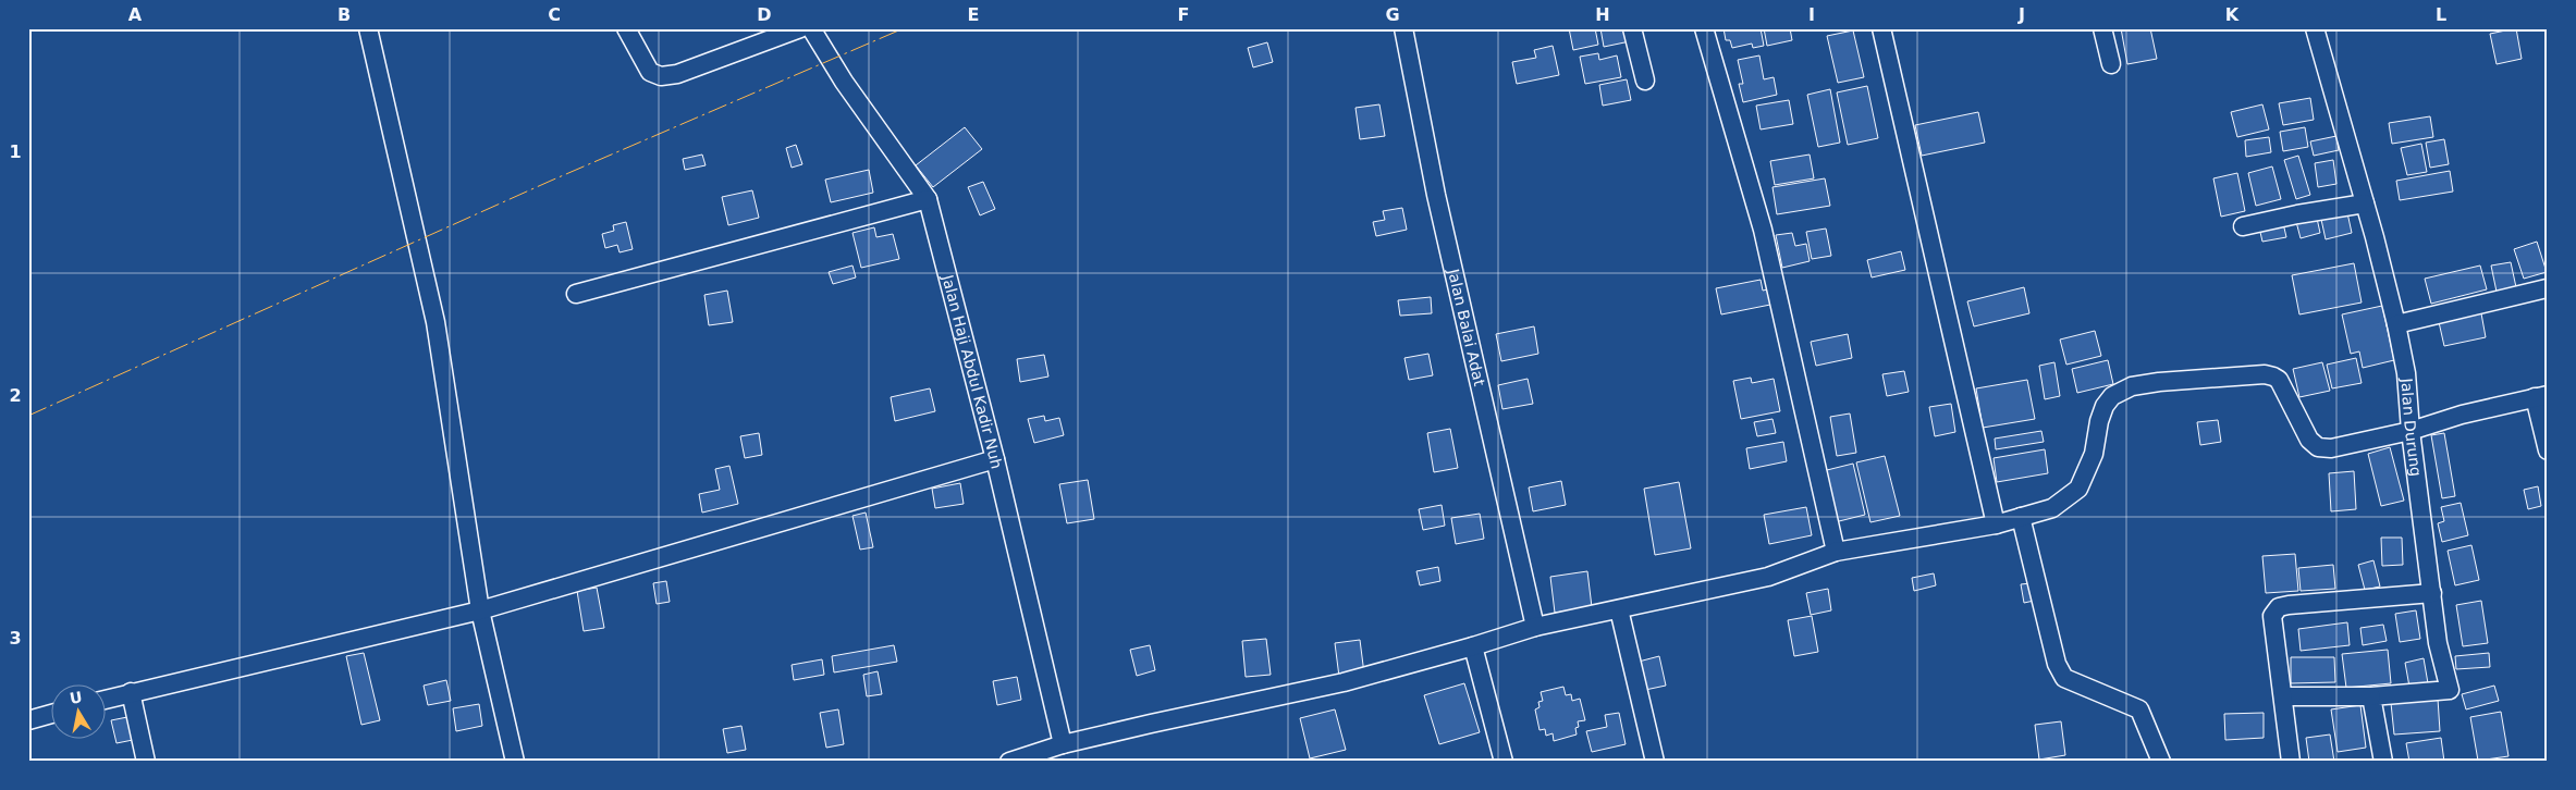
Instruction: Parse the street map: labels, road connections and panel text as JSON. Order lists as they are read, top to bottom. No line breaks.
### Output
{"streets":{"street":["Jalan Balai Adat","Jalan Haji Abdul Kadir Nuh","Jalan Durung"]},"north":"top","grid":{"columns":["A","B","C","D","E","F","G","H","I","J","K","L"],"rows":["1","2","3"]}}
